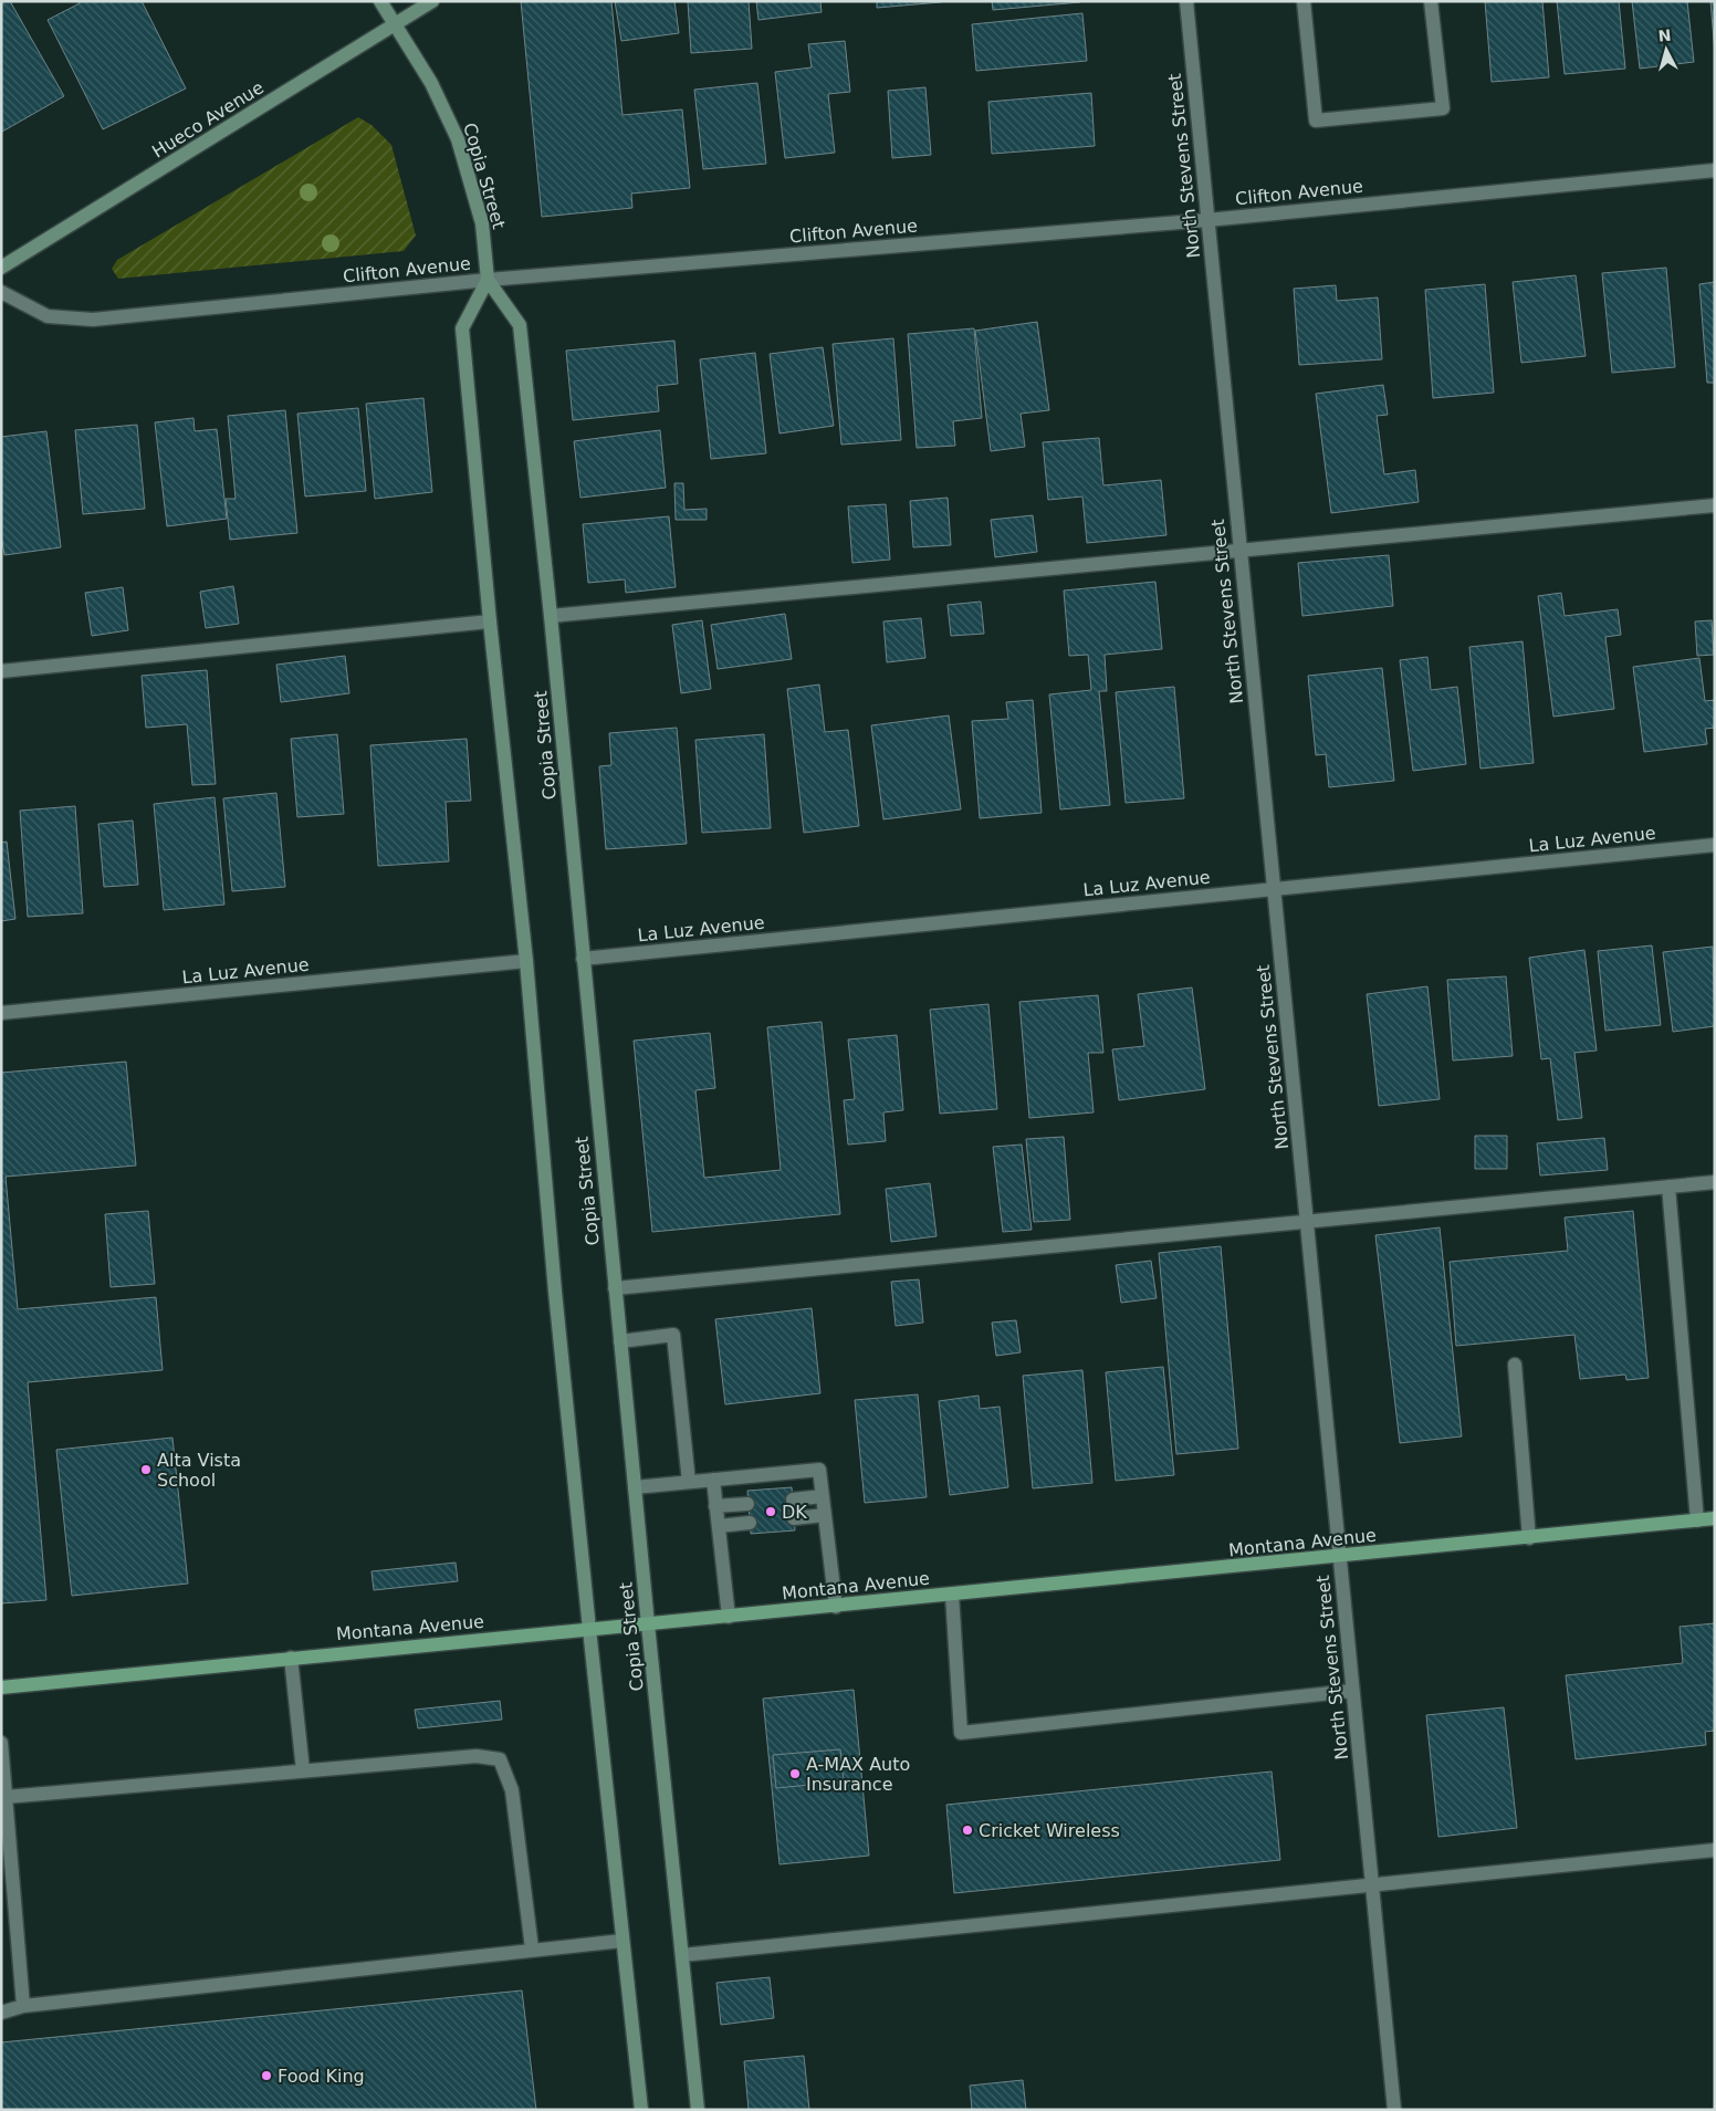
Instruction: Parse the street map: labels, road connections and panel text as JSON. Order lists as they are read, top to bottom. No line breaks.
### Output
{"streets":{"main road":["Hueco Avenue","Copia Street","Montana Avenue"],"street":["North Stevens Street","Clifton Avenue","La Luz Avenue"]},"crossings":[["Hueco Avenue","Copia Street"],["North Stevens Street","Clifton Avenue"],["North Stevens Street","La Luz Avenue"],["North Stevens Street","Montana Avenue"],["Copia Street","Clifton Avenue"],["Copia Street","La Luz Avenue"],["Copia Street","Montana Avenue"]],"places":["Alta Vista School","DK","A-MAX Auto Insurance","Cricket Wireless","Food King"],"north":"top"}
